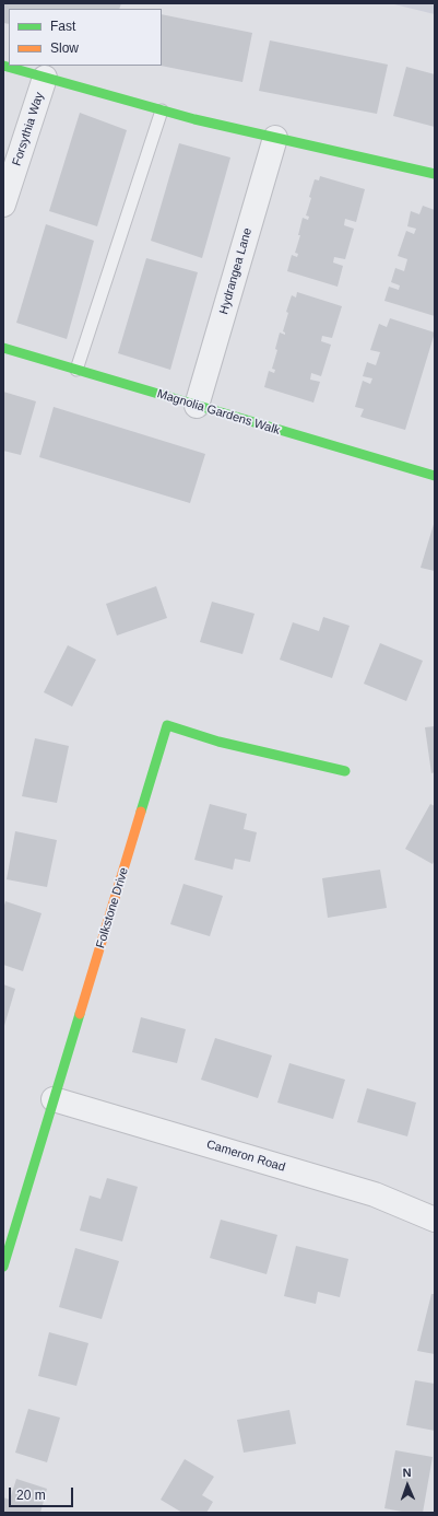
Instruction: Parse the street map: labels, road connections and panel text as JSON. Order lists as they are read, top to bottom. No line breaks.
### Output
{"streets":{"street":["Forsythia Way","Hydrangea Lane","Magnolia Gardens Walk","Folkstone Drive","Cameron Road"]},"crossings":[["Hydrangea Lane","Magnolia Gardens Walk"],["Folkstone Drive","Cameron Road"]],"legend":["Fast","Slow"],"scale_bar":"20 m","north":"top"}
